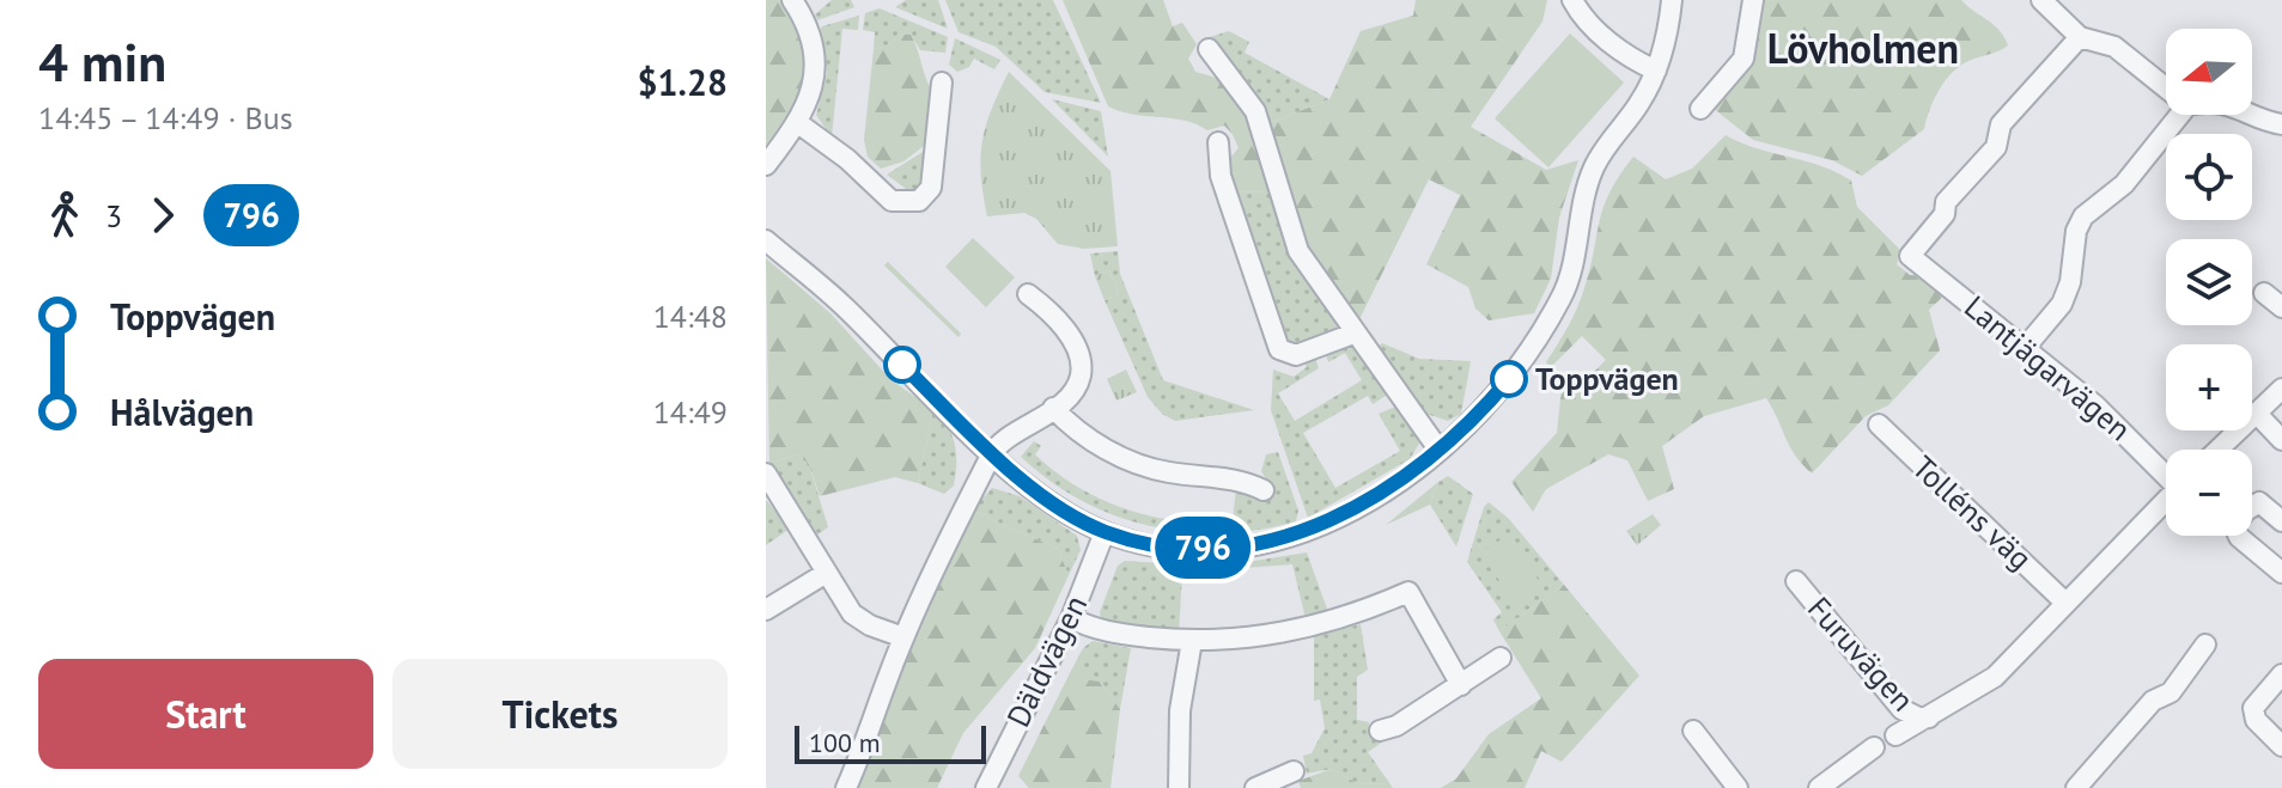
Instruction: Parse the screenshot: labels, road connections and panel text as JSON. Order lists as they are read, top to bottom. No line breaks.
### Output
{"streets":{"street":["Lantjägarvägen","Tolléns väg","Furuvägen","Däldvägen"]},"districts":["Lövholmen"],"places":["Toppvägen"],"lines":["bus line 796"],"scale_bar":"100 m","north":"left","page":{"heading":["4 min","14:45 – 14:49 · Bus","$1.28"],"on_map":"796","map_buttons":["+","−"],"legs":["3","796"],"list":[{"name":"Toppvägen","value":"14:48"},{"name":"Hålvägen","value":"14:49"}],"buttons":["Start","Tickets"],"scale":"100 m"}}
